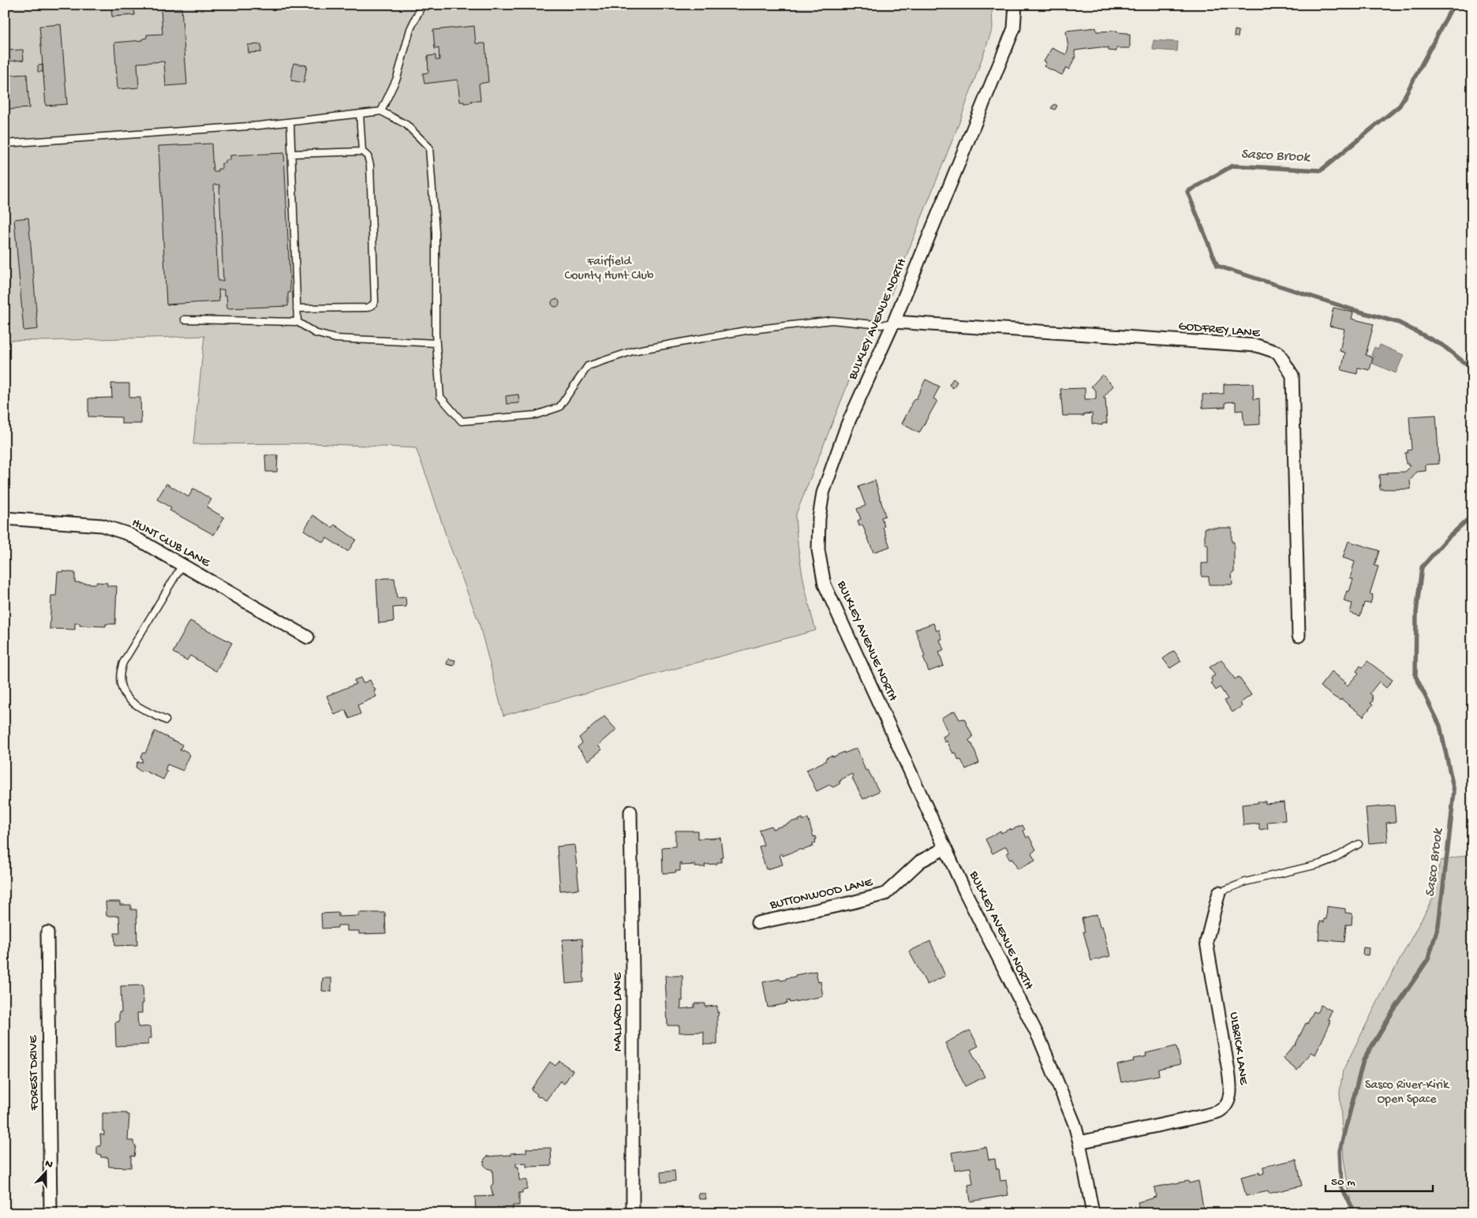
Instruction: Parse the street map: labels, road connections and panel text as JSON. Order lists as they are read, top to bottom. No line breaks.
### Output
{"streets":{"street":["BULKLEY AVENUE NORTH","GODFREY LANE","HUNT CLUB LANE","BUTTONWOOD LANE","MALLARD LANE","ULBRICK LANE","FOREST DRIVE"]},"crossings":[["BULKLEY AVENUE NORTH","GODFREY LANE"],["BULKLEY AVENUE NORTH","BUTTONWOOD LANE"],["BULKLEY AVENUE NORTH","ULBRICK LANE"]],"water":["Sasco Brook"],"parks":["Fairfield County Hunt Club","Sasco River-Kirik Open Space"],"scale_bar":"50 m","north":"top"}
